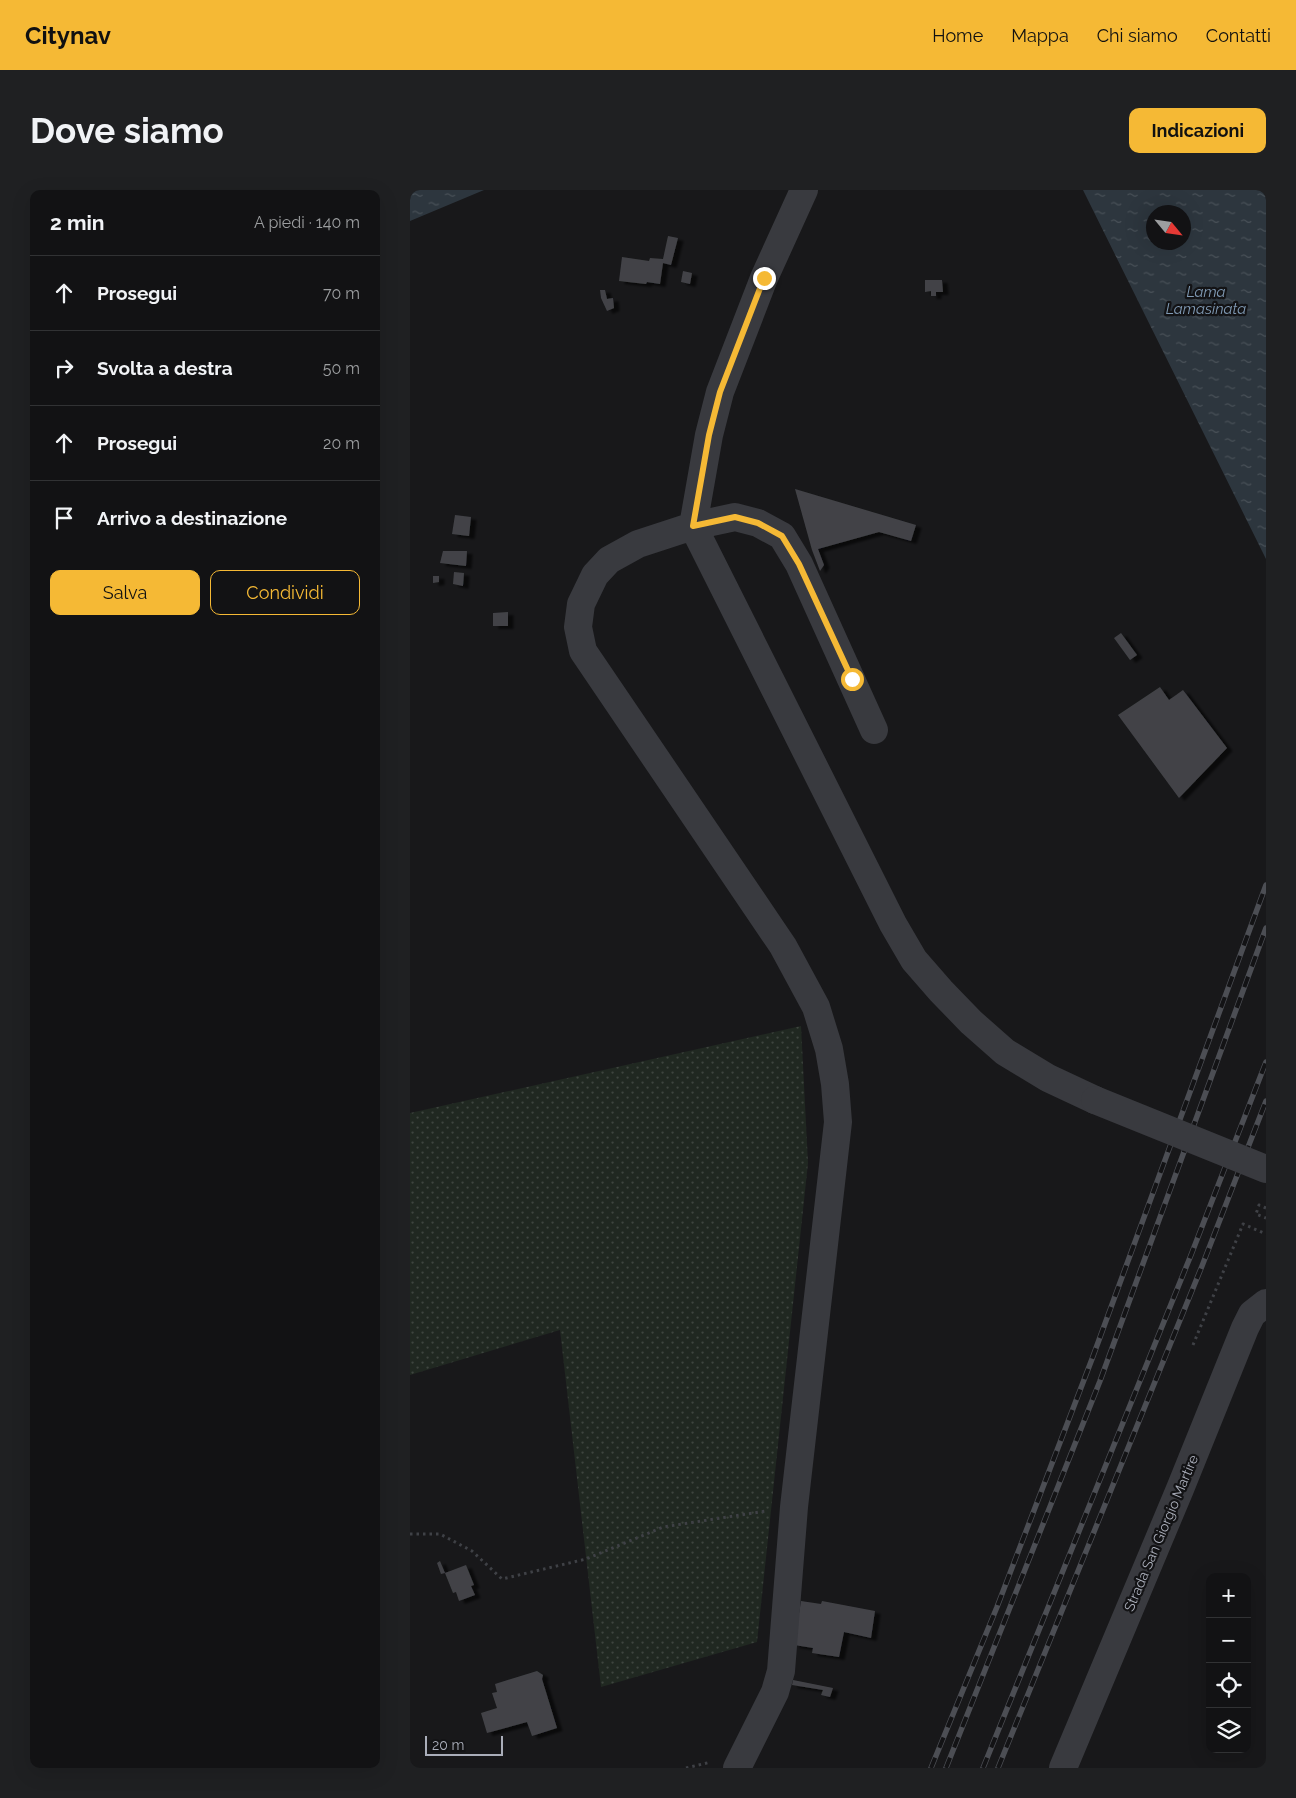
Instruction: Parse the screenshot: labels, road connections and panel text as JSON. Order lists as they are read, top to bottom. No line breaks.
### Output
{"streets":{"street":["Strada San Giorgio Martire"]},"water":["Lama Lamasinata"],"scale_bar":"20 m","north":"bottom right","page":{"header":"Citynav","nav":["Home","Mappa","Chi siamo","Contatti"],"buttons":["Indicazioni",["Salva","Condividi"]],"title":"Dove siamo","heading":["2 min","A piedi · 140 m"],"list":[["Prosegui","70 m"],["Svolta a destra","50 m"],["Prosegui","20 m"],"Arrivo a destinazione"],"map_buttons":["+","−"],"scale":"20 m"}}
